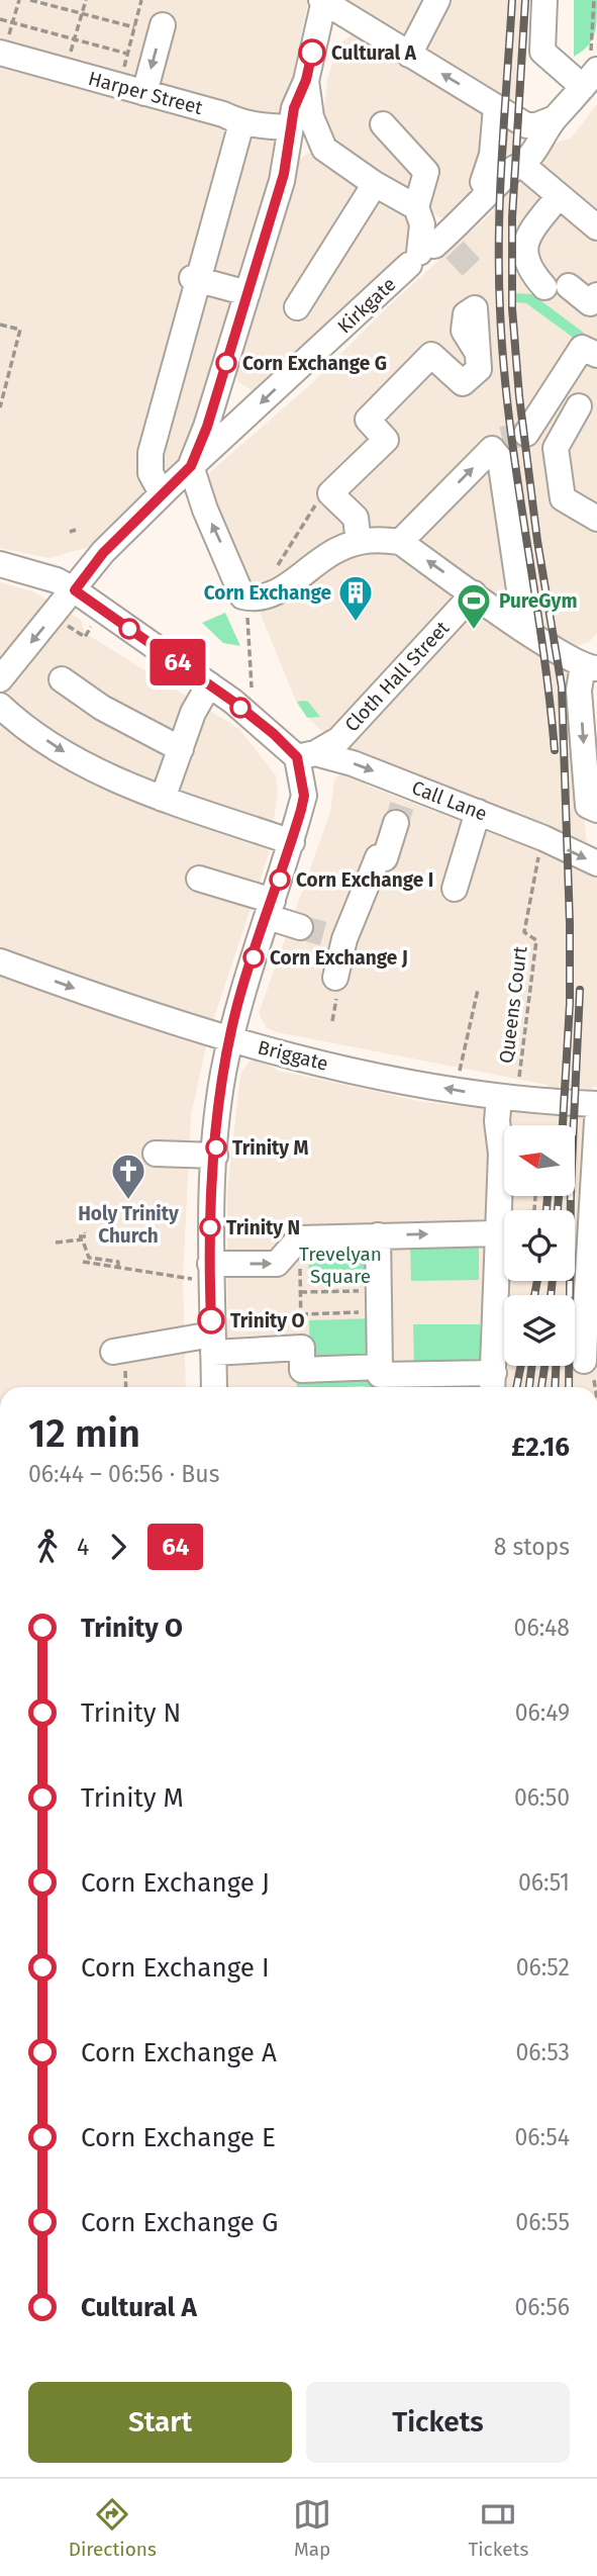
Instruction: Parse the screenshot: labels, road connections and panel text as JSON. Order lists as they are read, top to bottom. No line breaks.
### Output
{"streets":{"street":["Harper Street","Kirkgate","Cloth Hall Street","Call Lane","Briggate"],"path":["Queens Court"]},"crossings":[["Cloth Hall Street","Call Lane"],["Call Lane","Queens Court"],["Queens Court","Briggate"]],"parks":["Trevelyan Square"],"places":{"other":["Cultural A","Corn Exchange G","Corn Exchange I","Corn Exchange J","Trinity M","Trinity N","Trinity O"],"building":["Corn Exchange"],"sports":["PureGym"],"church":["Holy Trinity Church"]},"lines":["bus line 64"],"north":"left","page":{"on_map":"64","heading":["12 min","06:44 – 06:56 · Bus","£2.16"],"legs":["4","64","8 stops"],"list":[{"name":"Trinity O","value":"06:48"},{"name":"Trinity N","value":"06:49"},{"name":"Trinity M","value":"06:50"},{"name":"Corn Exchange J","value":"06:51"},{"name":"Corn Exchange I","value":"06:52"},{"name":"Corn Exchange A","value":"06:53"},{"name":"Corn Exchange E","value":"06:54"},{"name":"Corn Exchange G","value":"06:55"},{"name":"Cultural A","value":"06:56"}],"buttons":["Start","Tickets"],"tabs":["Directions","Map","Tickets"]}}
